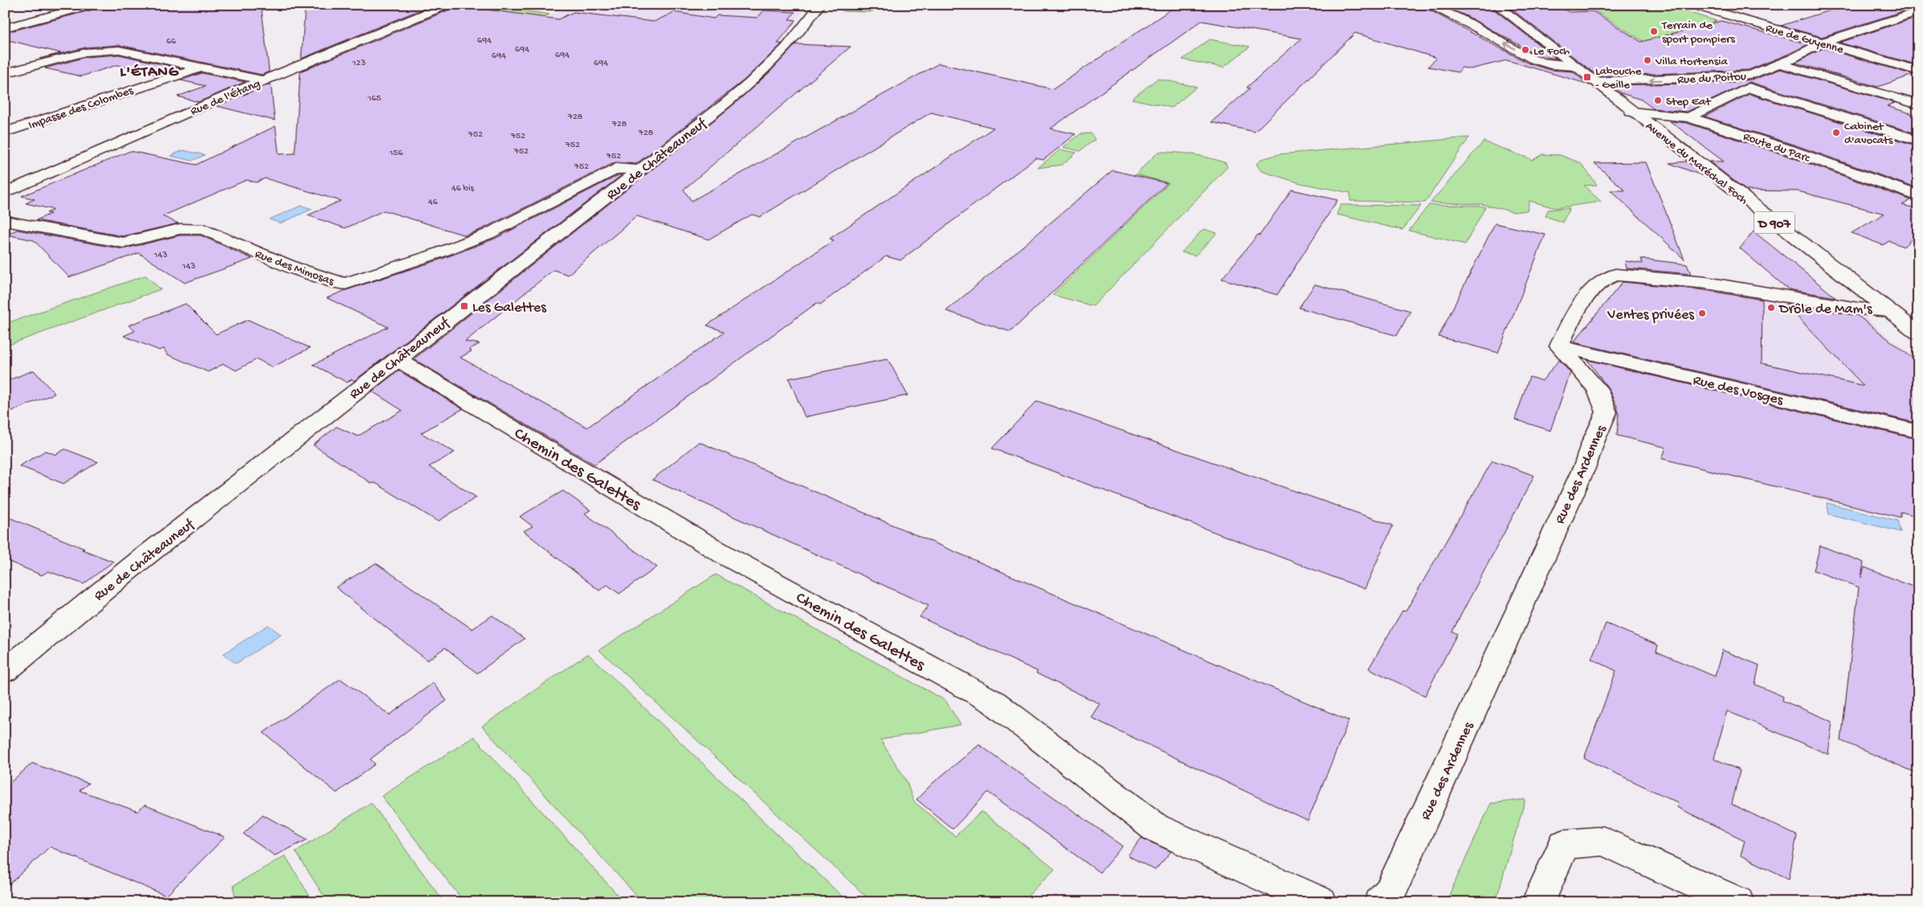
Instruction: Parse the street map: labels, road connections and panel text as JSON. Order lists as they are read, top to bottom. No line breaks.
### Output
{"streets":{"street":["Rue de Guyenne","Rue du Poitou","Rue de l'Étang","Impasse des Colombes","Route du Parc","Rue de Châteauneuf","Avenue du Maréchal Foch","D 907","Rue des Mimosas","Rue des Vosges","Chemin des Galettes","Rue des Ardennes"]},"crossings":[["Rue de Guyenne","Rue du Poitou"],["Rue du Poitou","Avenue du Maréchal Foch"],["Route du Parc","Avenue du Maréchal Foch"],["Rue de Châteauneuf","Rue des Mimosas"],["Rue de Châteauneuf","Chemin des Galettes"],["Rue des Vosges","Rue des Ardennes"]],"districts":["L'ÉTANG"],"places":{"other":["Terrain de sport pompiers","Le Foch","Villa Hortensia","Step Eat","Cabinet d'avocats","Drôle de Mam's","Ventes privées"],"transit":["Labouche - Geille","Les Galettes"]},"house_numbers":["694","66","694","694","694","123","694","165","728","728","728","752","752","752","752","156","752","752","46 bis","46","143","143"]}
